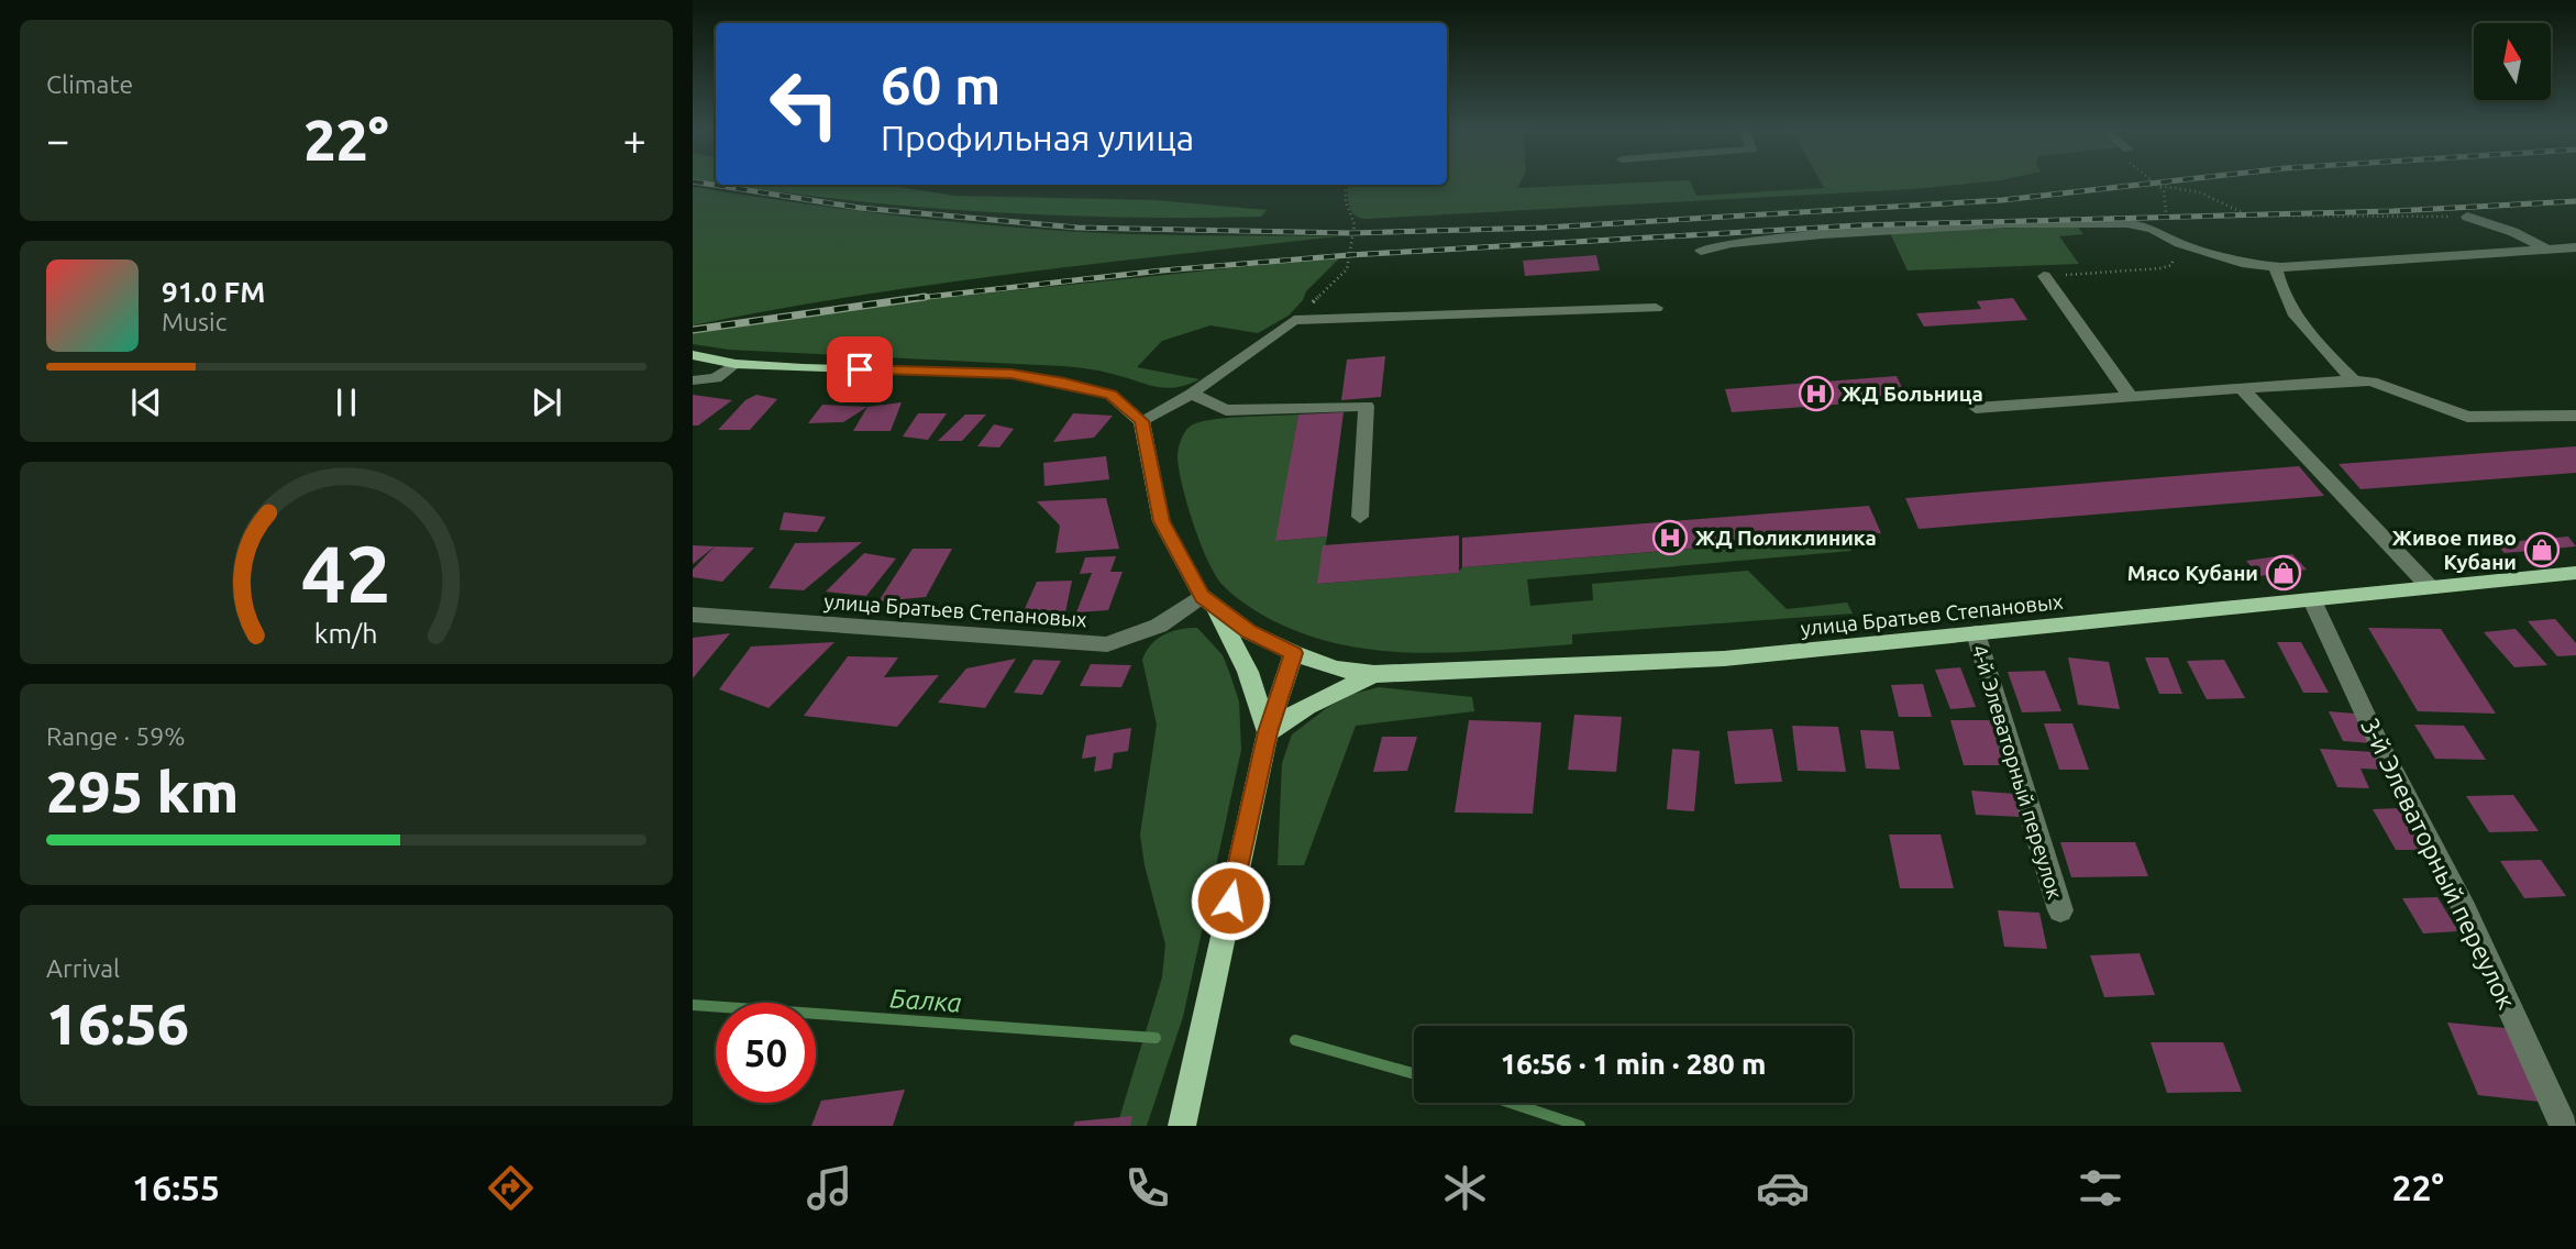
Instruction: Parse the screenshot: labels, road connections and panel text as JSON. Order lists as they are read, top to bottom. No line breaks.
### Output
{"streets":{"main road":["улица Братьев Степановых"],"street":["4-й Элеваторный переулок","3-й Элеваторный переулок"]},"crossings":[["улица Братьев Степановых","4-й Элеваторный переулок"],["улица Братьев Степановых","3-й Элеваторный переулок"]],"water":["Балка"],"places":{"hospital":["ЖД Больница","ЖД Поликлиника"],"shop":["Живое пиво Кубани","Мясо Кубани"]},"north":"top","page":{"tile":["Climate",["Range · 59%","295 km"],["Arrival","16:56"]],"turn":["60 m","Профильная улица"],"heat":["−","22°","+"],"song":["91.0 FM","Music"],"limit":"50","trip":"16:56 · 1 min · 280 m","tabs":["16:55","22°"],"gauge":["42","km/h"]}}
